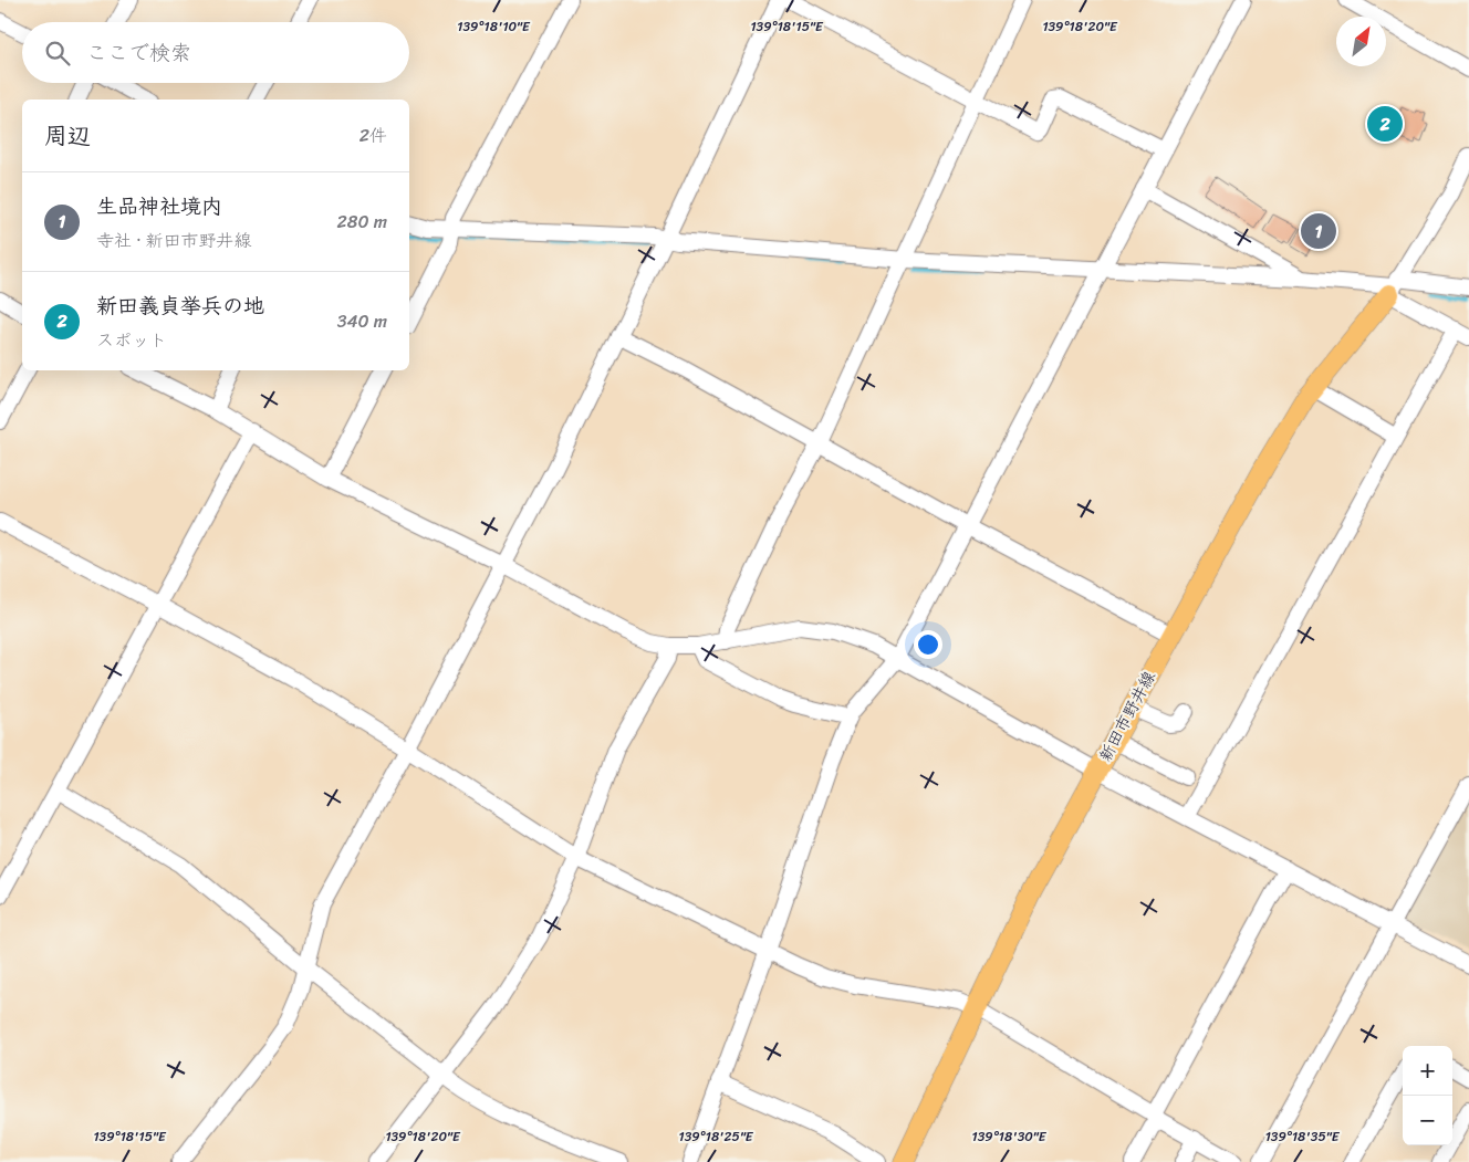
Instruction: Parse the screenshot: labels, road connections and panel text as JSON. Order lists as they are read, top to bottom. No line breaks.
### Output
{"streets":{"main road":["新田市野井線"]},"north":"top right","page":{"search":"ここで検索","heading":["周辺","2件"],"pins":["2","1"],"list":[{"mark":"1","name":"生品神社境内","note":"寺社 · 新田市野井線","value":"280 m"},{"mark":"2","name":"新田義貞挙兵の地","note":"スポット","value":"340 m"}],"map_buttons":["+","−"]},"coordinates":["139°18'20\"E","139°18'10\"E","139°18'15\"E","139°18'25\"E","139°18'30\"E","139°18'35\"E"]}
